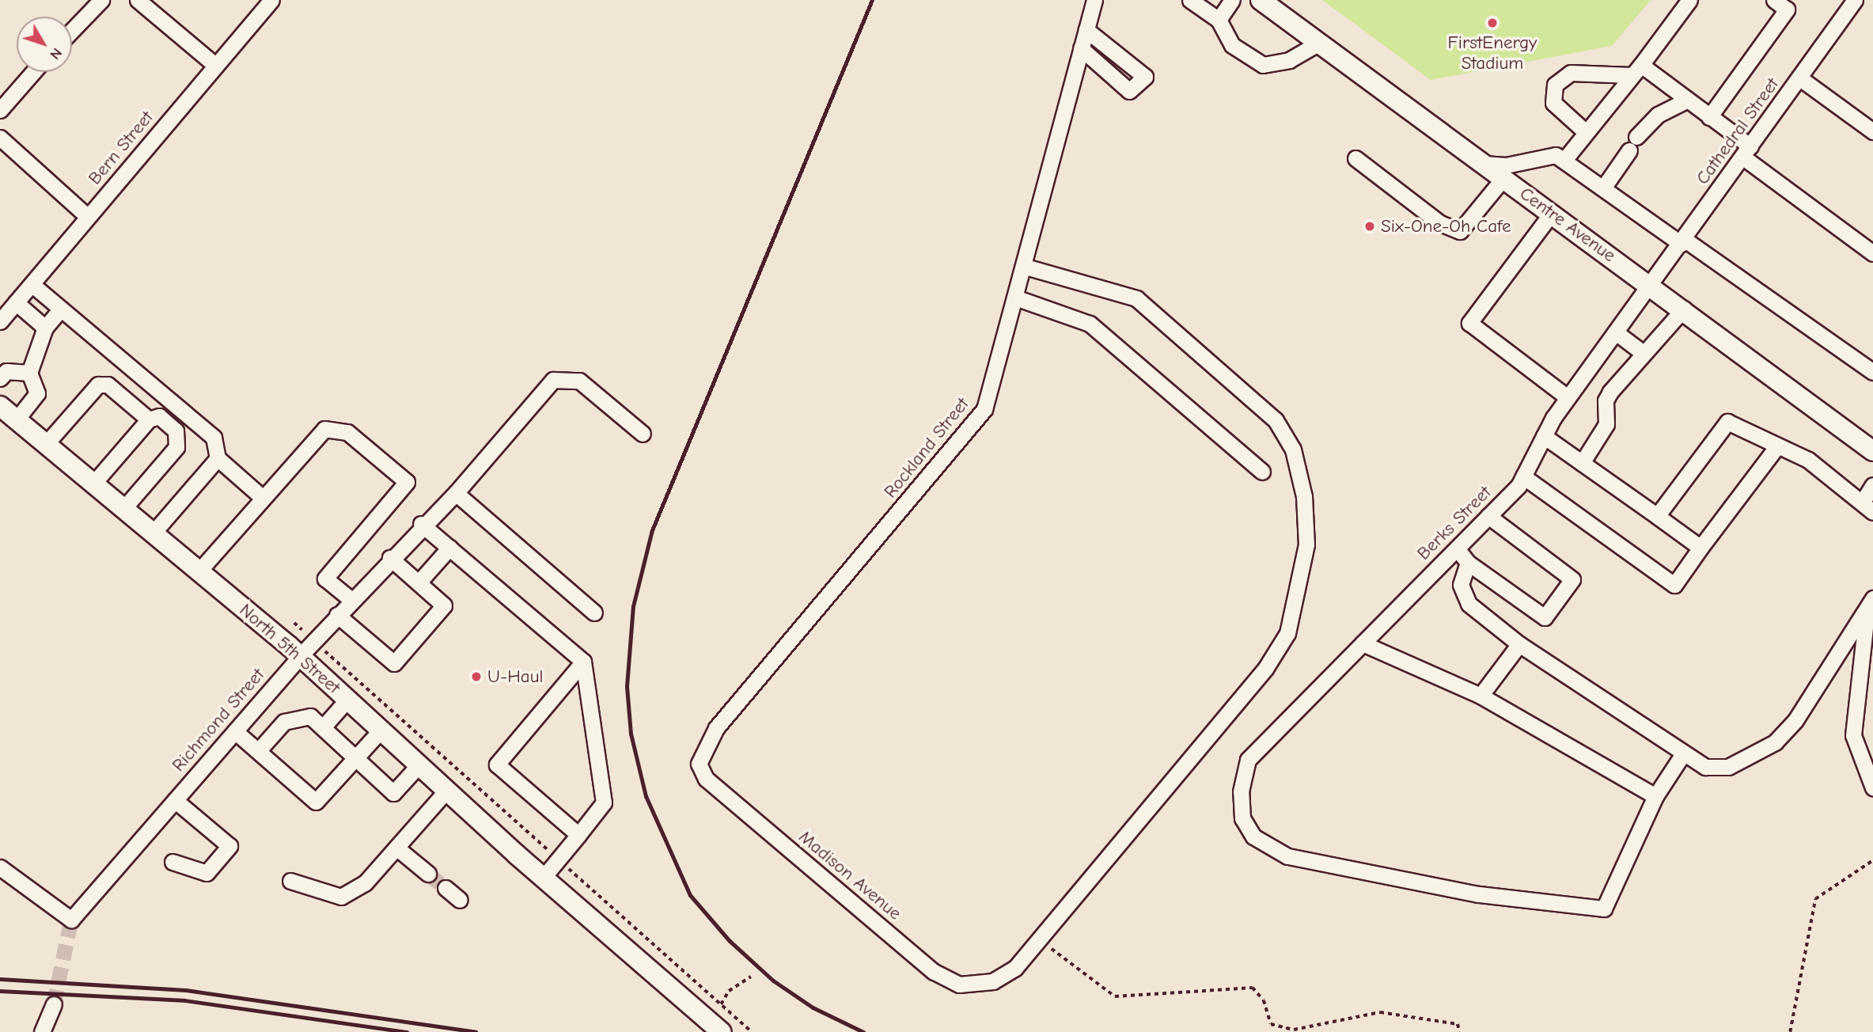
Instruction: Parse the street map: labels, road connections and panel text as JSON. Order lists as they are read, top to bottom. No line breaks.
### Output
{"streets":{"main road":["Centre Avenue","North 5th Street"],"street":["Cathedral Street","Bern Street","Rockland Street","Berks Street","Richmond Street","Madison Avenue"]},"crossings":[["Cathedral Street","Centre Avenue"],["Cathedral Street","Berks Street"],["Centre Avenue","Berks Street"],["Rockland Street","Madison Avenue"],["North 5th Street","Richmond Street"]],"places":["FirstEnergy Stadium","Six-One-Oh Cafe","U-Haul"],"north":"bottom right"}
